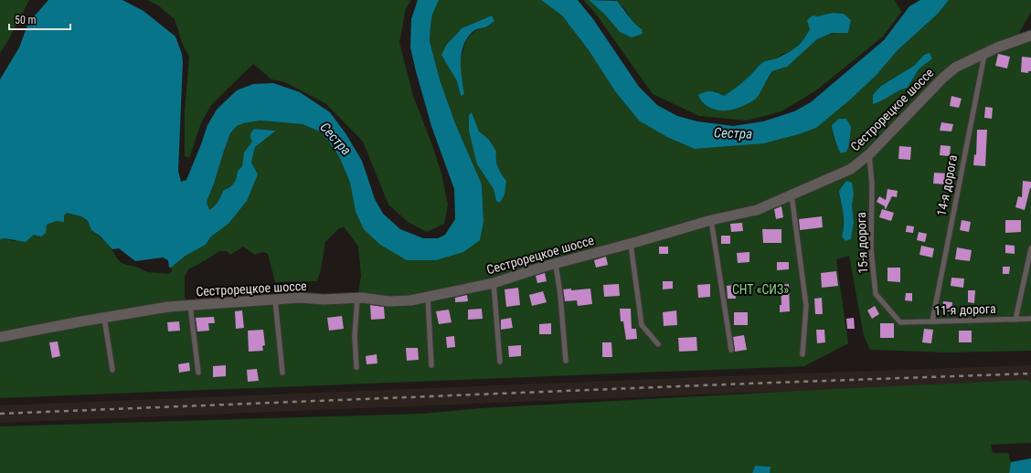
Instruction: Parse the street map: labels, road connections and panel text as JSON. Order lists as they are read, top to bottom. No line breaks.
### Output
{"streets":{"street":["Сестрорецкое шоссе"],"lane":["14-я дорога","15-я дорога","11-я дорога"]},"crossings":[["Сестрорецкое шоссе","14-я дорога"],["Сестрорецкое шоссе","15-я дорога"],["14-я дорога","11-я дорога"],["15-я дорога","11-я дорога"]],"water":["Сестра"],"parks":["СНТ «СИЗ»"],"scale_bar":"50 m"}
